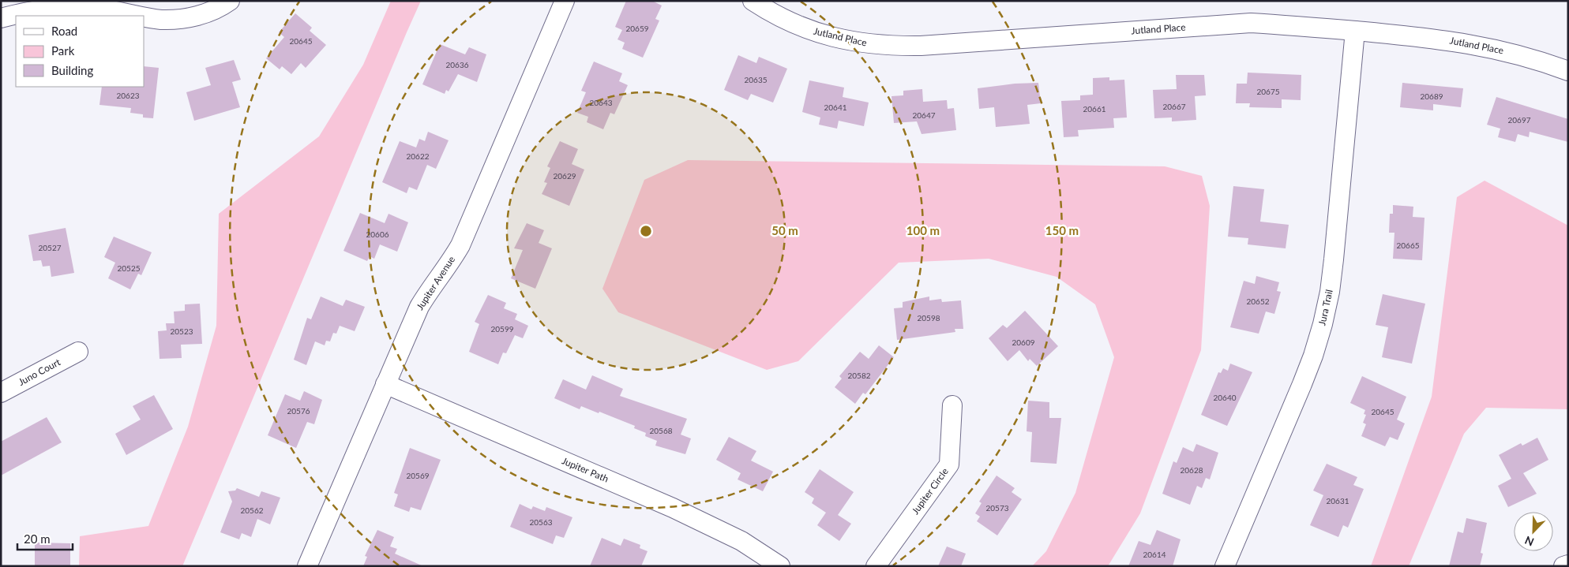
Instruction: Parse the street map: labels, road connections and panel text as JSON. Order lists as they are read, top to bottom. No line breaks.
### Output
{"streets":{"street":["Jutland Place","Jupiter Avenue","Jura Trail","Juno Court","Jupiter Path","Jupiter Circle"]},"crossings":[["Jutland Place","Jura Trail"],["Jupiter Avenue","Jupiter Path"]],"house_numbers":["20659","20645","20636","20635","20675","20623","20689","20643","20667","20641","20661","20647","20697","20622","20629","20606","20665","20527","20525","20652","20598","20599","20523","20609","20582","20640","20576","20645","20568","20628","20569","20631","20573","20562","20563","20614"],"legend":["Road","Park","Building"],"scale_bar":"20 m","north":"bottom left","rings":["50 m","100 m","150 m"]}
